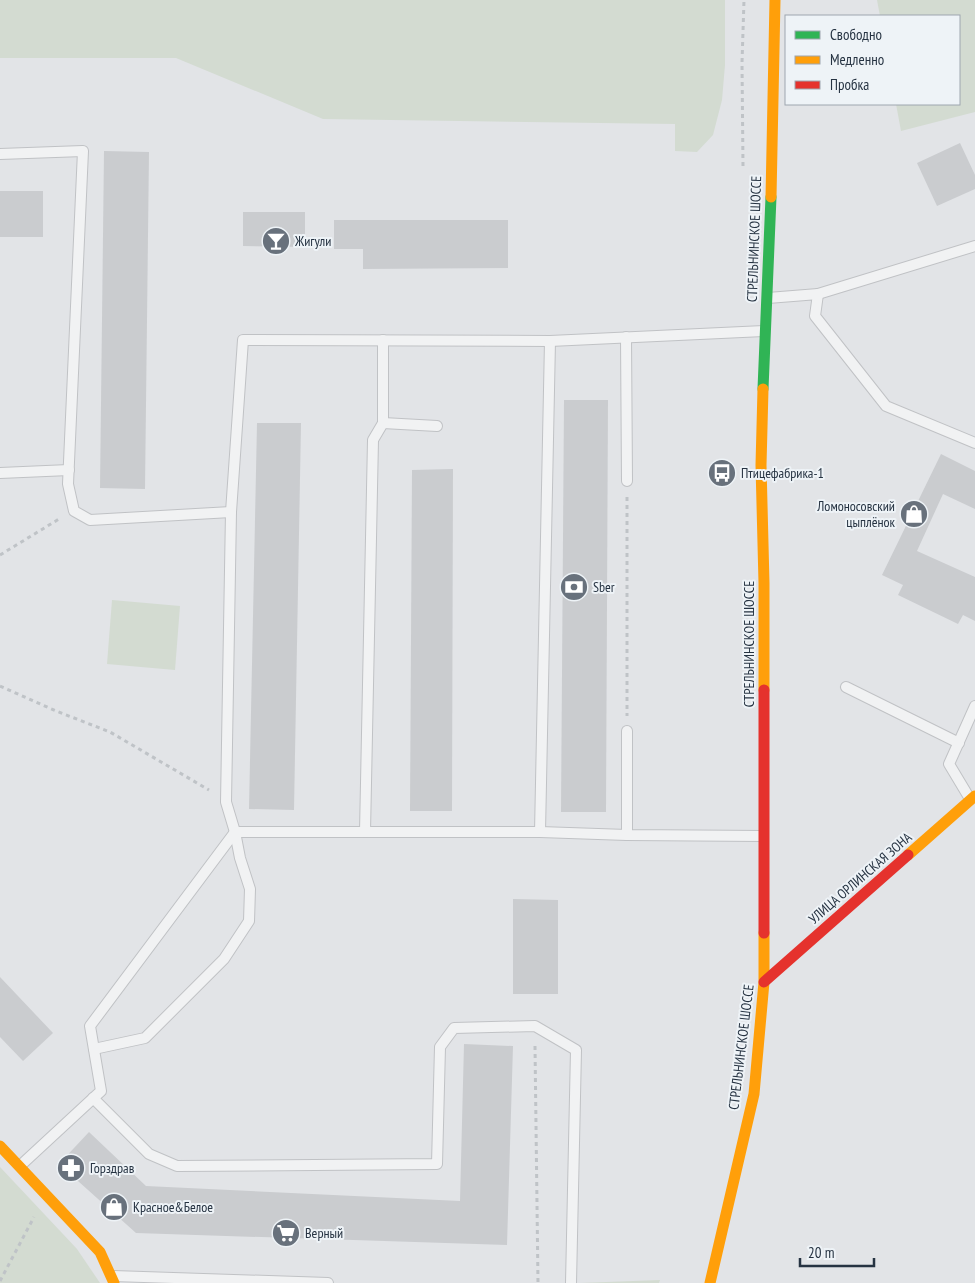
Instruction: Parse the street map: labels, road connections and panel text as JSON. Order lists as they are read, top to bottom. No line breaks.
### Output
{"streets":{"main road":["СТРЕЛЬНИНСКОЕ ШОССЕ","УЛИЦА ОРЛИНСКАЯ ЗОНА"]},"crossings":[["СТРЕЛЬНИНСКОЕ ШОССЕ","УЛИЦА ОРЛИНСКАЯ ЗОНА"]],"places":{"bar":["Жигули"],"bus stop":["Птицефабрика-1"],"shop":["Ломоносовский цыплёнок","Красное&Белое"],"bank":["Sber"],"pharmacy":["Горздрав"],"supermarket":["Верный"]},"legend":["Свободно","Медленно","Пробка"],"scale_bar":"20 m"}
